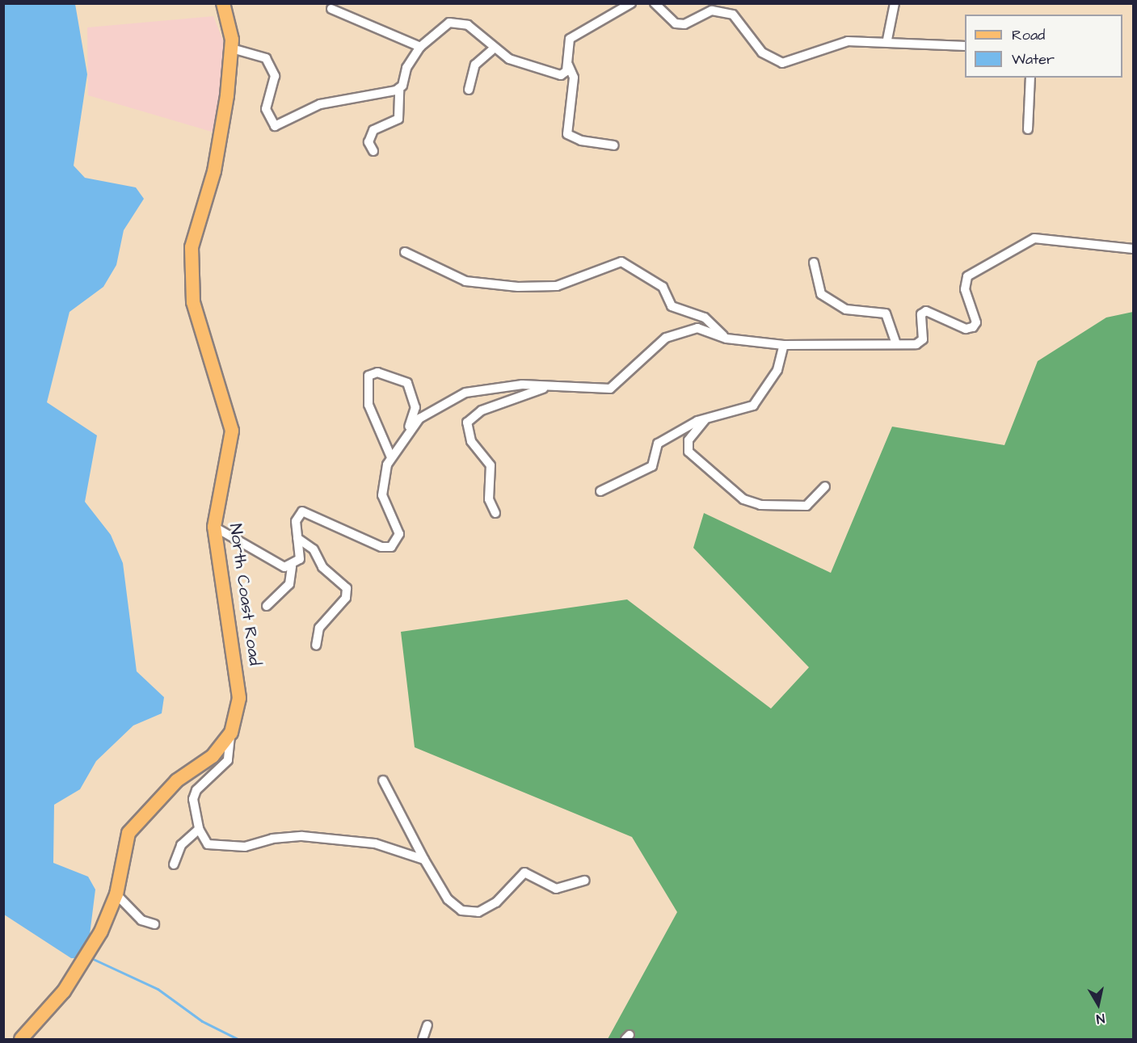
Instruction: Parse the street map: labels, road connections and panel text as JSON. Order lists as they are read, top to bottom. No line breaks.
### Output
{"streets":{"main road":["North Coast Road"]},"legend":["Road","Water"],"north":"bottom"}
